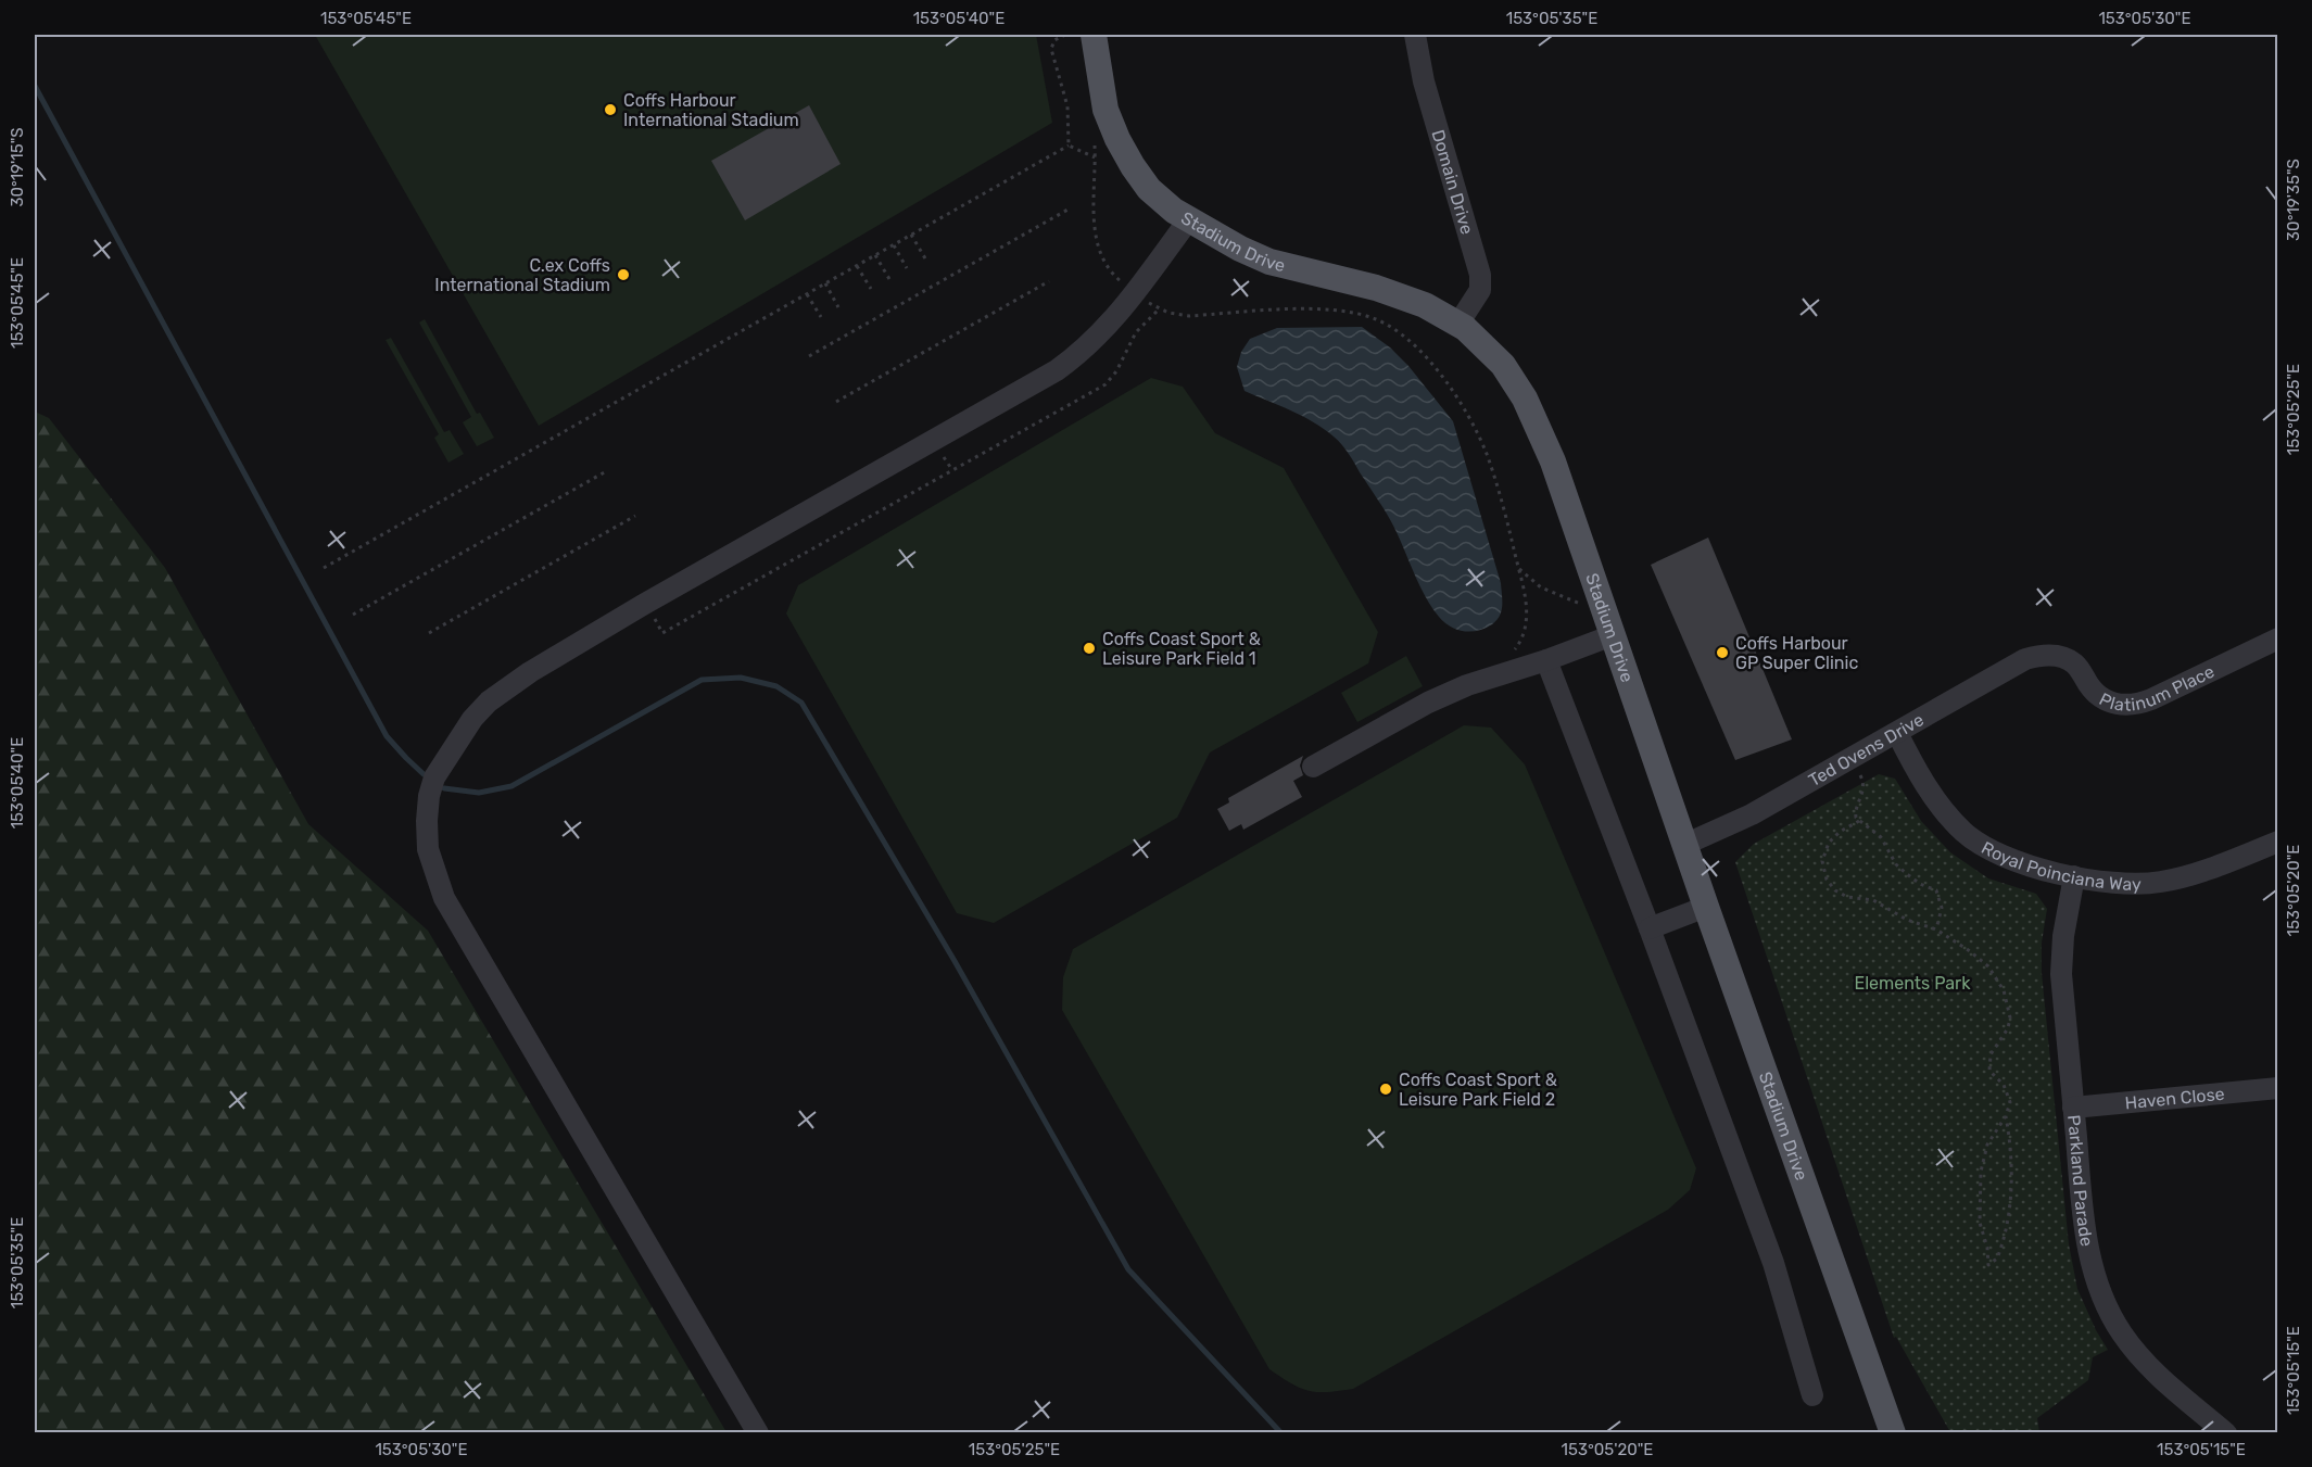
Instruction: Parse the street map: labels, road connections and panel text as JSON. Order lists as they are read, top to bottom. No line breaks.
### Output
{"streets":{"main road":["Stadium Drive"],"street":["Domain Drive","Platinum Place","Ted Ovens Drive","Royal Poinciana Way","Haven Close","Parkland Parade"]},"crossings":[["Domain Drive","Stadium Drive"],["Stadium Drive","Ted Ovens Drive"],["Platinum Place","Ted Ovens Drive"],["Ted Ovens Drive","Royal Poinciana Way"],["Royal Poinciana Way","Parkland Parade"],["Haven Close","Parkland Parade"]],"parks":["Elements Park"],"places":["Coffs Harbour International Stadium","C.ex Coffs International Stadium","Coffs Coast Sport & Leisure Park Field 1","Coffs Harbour GP Super Clinic","Coffs Coast Sport & Leisure Park Field 2"],"coordinates":["153°05'45\"E","153°05'40\"E","153°05'35\"E","153°05'30\"E","30°19'15\"S","30°19'35\"S","153°05'25\"E","153°05'20\"E","153°05'15\"E"]}
